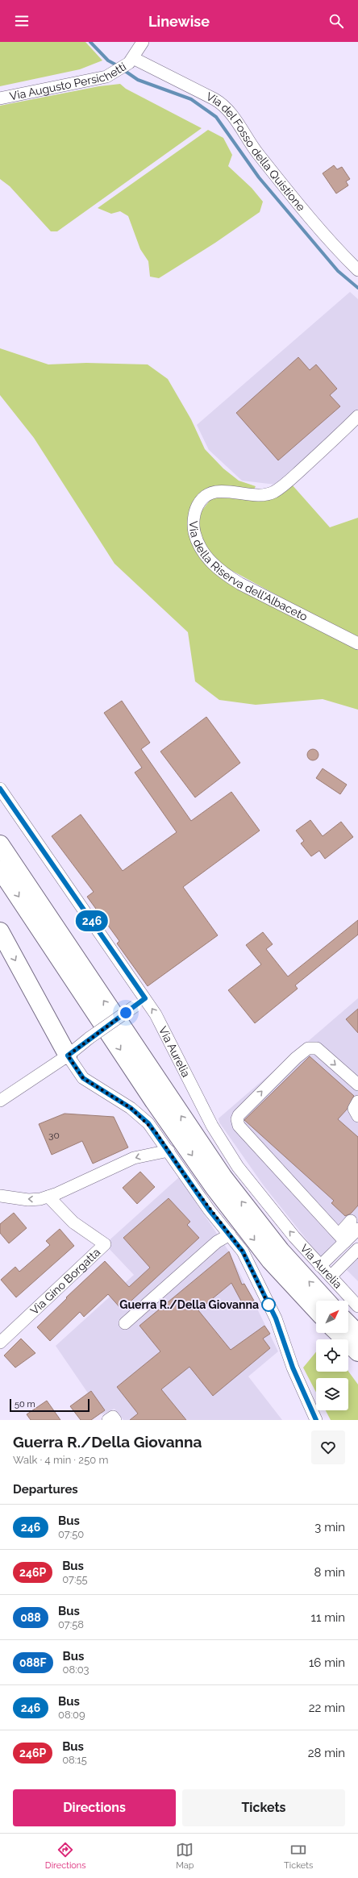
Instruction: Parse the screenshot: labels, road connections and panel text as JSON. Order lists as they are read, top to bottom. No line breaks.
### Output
{"streets":{"highway":["Via Aurelia"],"street":["Via Augusto Persichetti","Via del Fosso della Quistione","Via della Riserva dell'Albaceto","Via Gino Borgatta"]},"crossings":[["Via Augusto Persichetti","Via del Fosso della Quistione"]],"places":["Guerra R./Della Giovanna"],"lines":["bus line 246"],"house_numbers":["30"],"scale_bar":"50 m","north":"top right","page":{"header":"Linewise","on_map":"246","scale":"50 m","heading":[["Guerra R./Della Giovanna","Walk · 4 min · 250 m"],"Departures"],"list":[{"mark":"246","name":"Bus","note":"07:50","value":"3 min"},{"mark":"246P","name":"Bus","note":"07:55","value":"8 min"},{"mark":"088","name":"Bus","note":"07:58","value":"11 min"},{"mark":"088F","name":"Bus","note":"08:03","value":"16 min"},{"mark":"246","name":"Bus","note":"08:09","value":"22 min"},{"mark":"246P","name":"Bus","note":"08:15","value":"28 min"}],"buttons":["Directions","Tickets"],"tabs":["Directions","Map","Tickets"]}}
